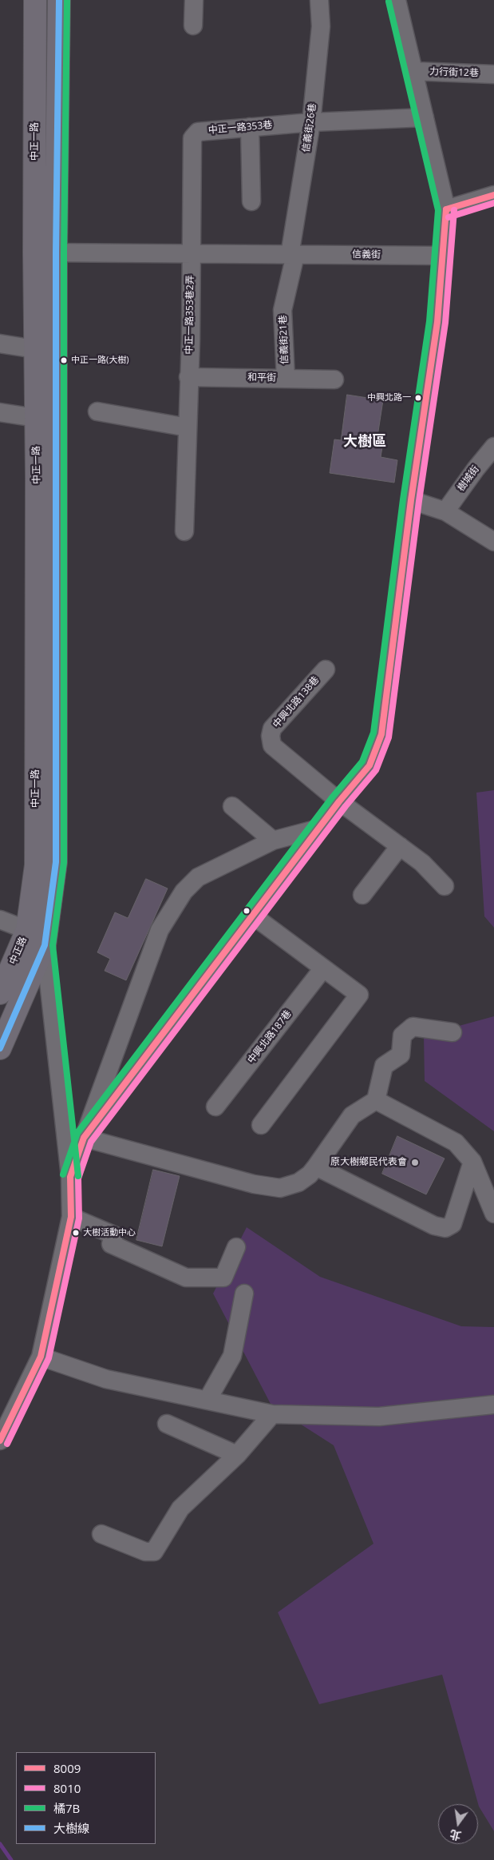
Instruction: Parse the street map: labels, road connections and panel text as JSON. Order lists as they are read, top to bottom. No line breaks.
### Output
{"streets":{"main road":["中正一路","中正路"],"street":["力行街12巷","中正一路353巷","信義街26巷","信義街","中正一路353巷2弄","信義街21巷","和平街","樹城街","中興北路138巷","中興北路187巷"]},"crossings":[["中正一路353巷","信義街26巷"],["中正一路353巷","中正一路353巷2弄"],["信義街26巷","信義街"],["信義街26巷","信義街21巷"],["中正一路","中正路"],["信義街","信義街21巷"],["中正一路353巷2弄","和平街"],["信義街21巷","和平街"]],"districts":["大樹區"],"places":["中正一路(大樹)","中興北路一","原大樹鄉民代表會","大樹活動中心"],"lines":["transit line 橘7B","transit line 大樹線","transit line 8009","transit line 8010"],"legend":["8009","8010","橘7B","大樹線"],"north":"bottom"}
